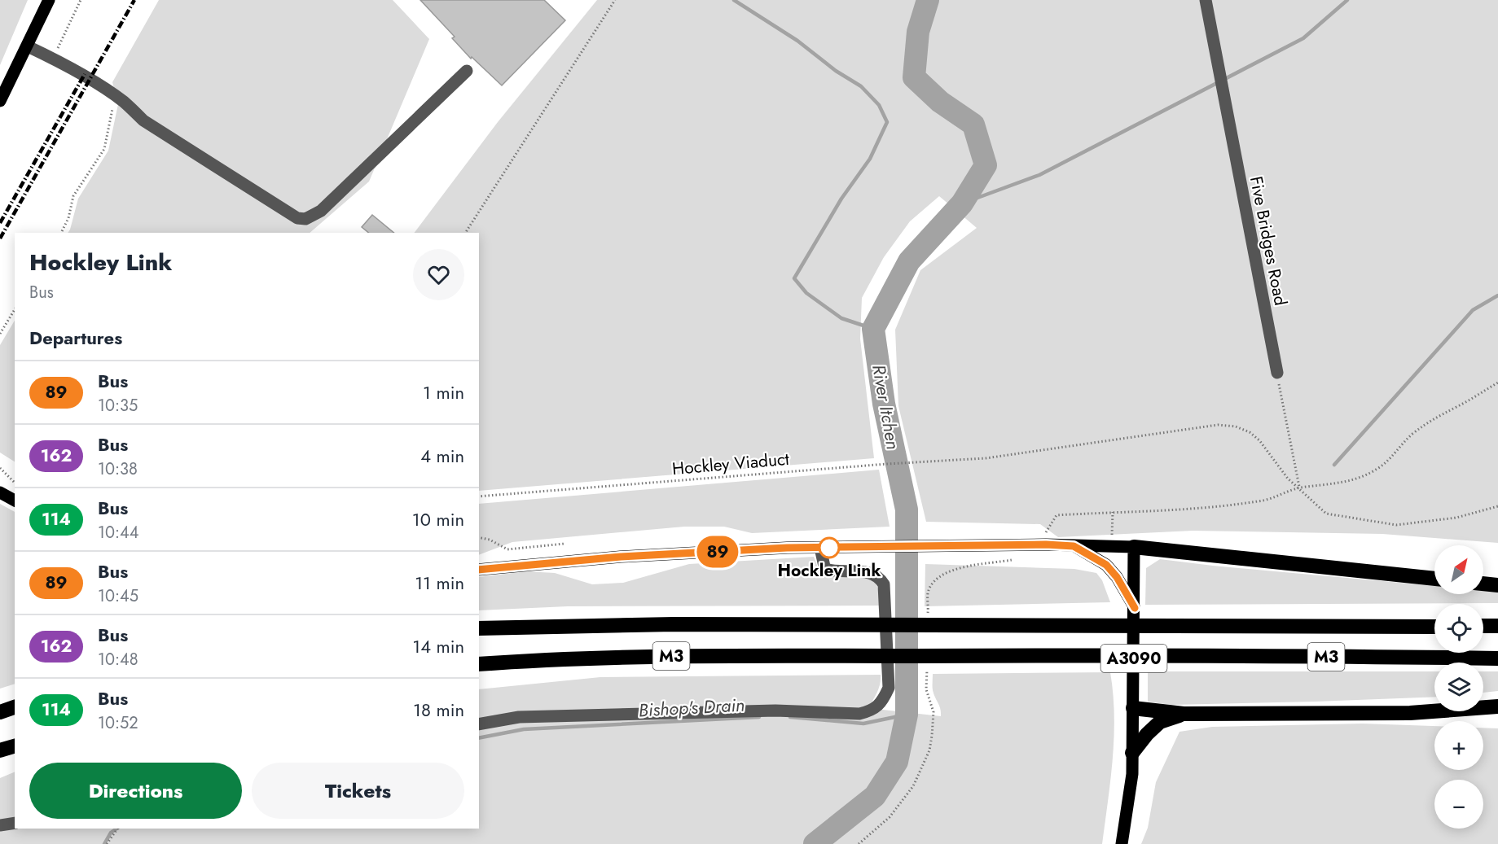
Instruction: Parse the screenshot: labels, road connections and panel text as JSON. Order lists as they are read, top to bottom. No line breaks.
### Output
{"streets":{"highway":["M3"],"main road":["A3090"],"lane":["Five Bridges Road"],"path":["Hockley Viaduct"]},"water":["River Itchen","Bishop's Drain"],"places":["Hockley Link"],"lines":["bus line 89"],"north":"top right","page":{"on_map":"89","heading":[["Hockley Link","Bus"],"Departures"],"list":[{"mark":"89","name":"Bus","note":"10:35","value":"1 min"},{"mark":"162","name":"Bus","note":"10:38","value":"4 min"},{"mark":"114","name":"Bus","note":"10:44","value":"10 min"},{"mark":"89","name":"Bus","note":"10:45","value":"11 min"},{"mark":"162","name":"Bus","note":"10:48","value":"14 min"},{"mark":"114","name":"Bus","note":"10:52","value":"18 min"}],"map_buttons":["+","−"],"buttons":["Directions","Tickets"]}}
